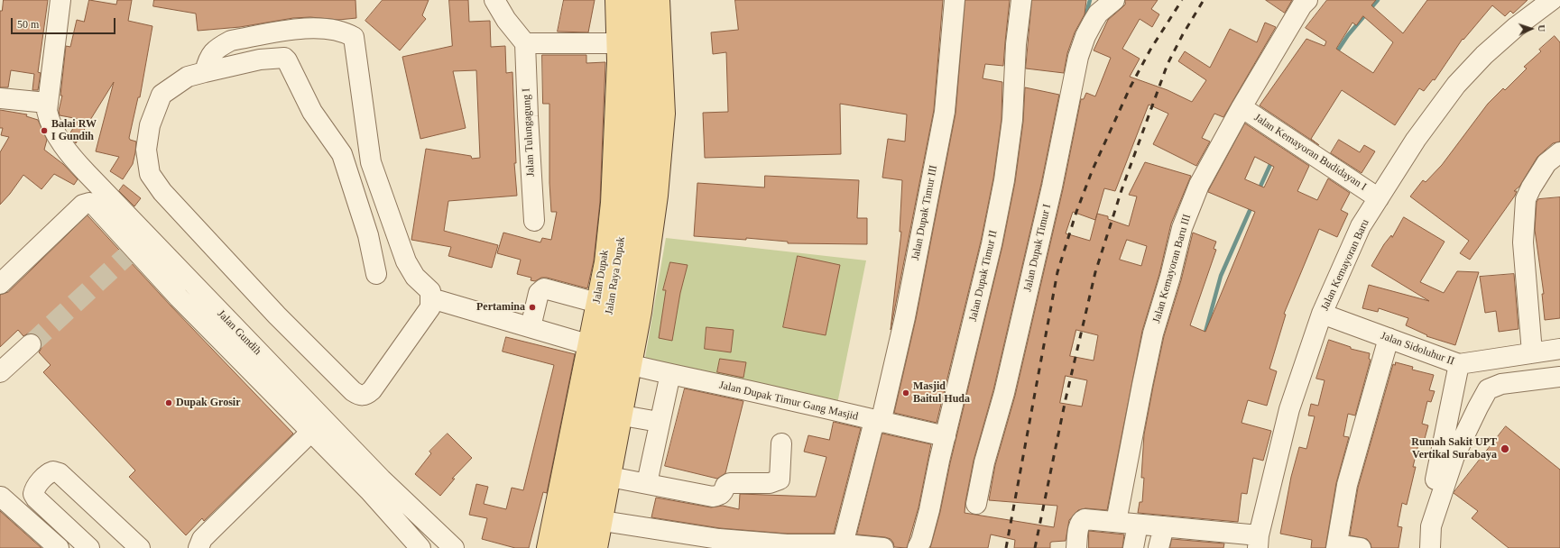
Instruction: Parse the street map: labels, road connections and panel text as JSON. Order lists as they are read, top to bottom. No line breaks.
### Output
{"streets":{"main road":["Jalan Raya Dupak","Jalan Dupak"],"street":["Jalan Tulungagung I","Jalan Kemayoran Budidayan I","Jalan Dupak Timur III","Jalan Dupak Timur I","Jalan Kemayoran Baru","Jalan Kemayoran Baru III","Jalan Dupak Timur II","Jalan Gundih","Jalan Sidoluhur II","Jalan Dupak Timur Gang Masjid"]},"crossings":[["Jalan Kemayoran Budidayan I","Jalan Kemayoran Baru"],["Jalan Kemayoran Budidayan I","Jalan Kemayoran Baru III"],["Jalan Dupak Timur III","Jalan Dupak Timur Gang Masjid"],["Jalan Kemayoran Baru","Jalan Sidoluhur II"],["Jalan Raya Dupak","Jalan Dupak"],["Jalan Dupak Timur II","Jalan Dupak Timur Gang Masjid"]],"places":["Balai RW I Gundih","Pertamina","Masjid Baitul Huda","Dupak Grosir","Rumah Sakit UPT Vertikal Surabaya"],"scale_bar":"50 m","north":"right"}
